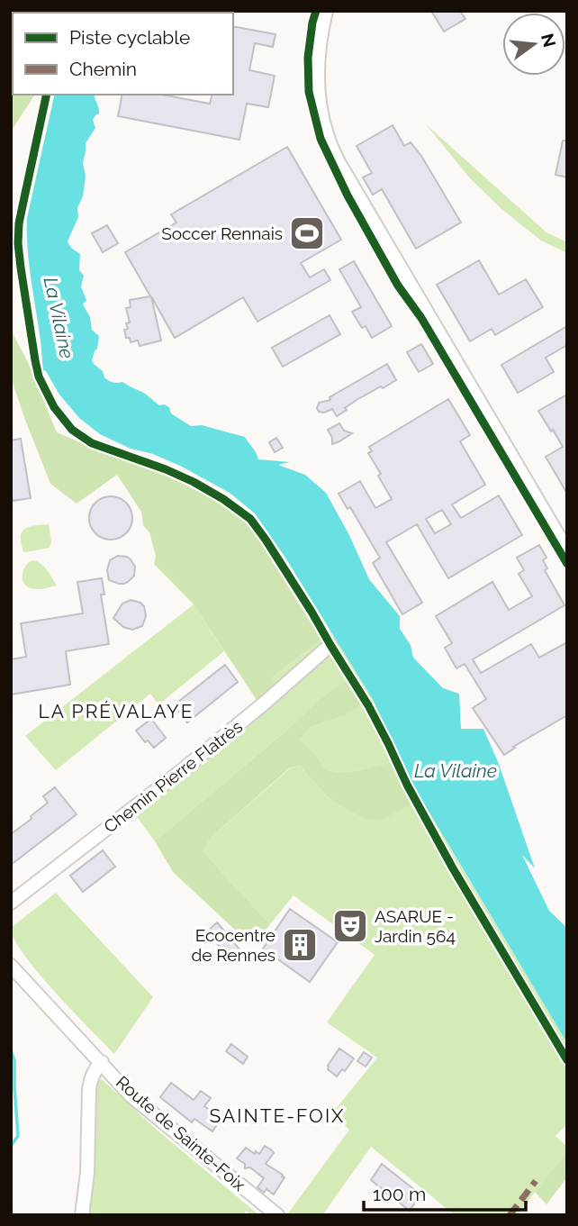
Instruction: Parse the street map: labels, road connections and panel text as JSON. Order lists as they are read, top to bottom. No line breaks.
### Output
{"streets":{"street":["Chemin Pierre Flatrès","Route de Sainte-Foix"]},"districts":["LA PRÉVALAYE","SAINTE-FOIX"],"water":["La Vilaine"],"places":{"sports":["Soccer Rennais"],"theatre":["ASARUE - Jardin 564"],"building":["Ecocentre de Rennes"]},"legend":["Piste cyclable","Chemin"],"scale_bar":"100 m","north":"right"}
